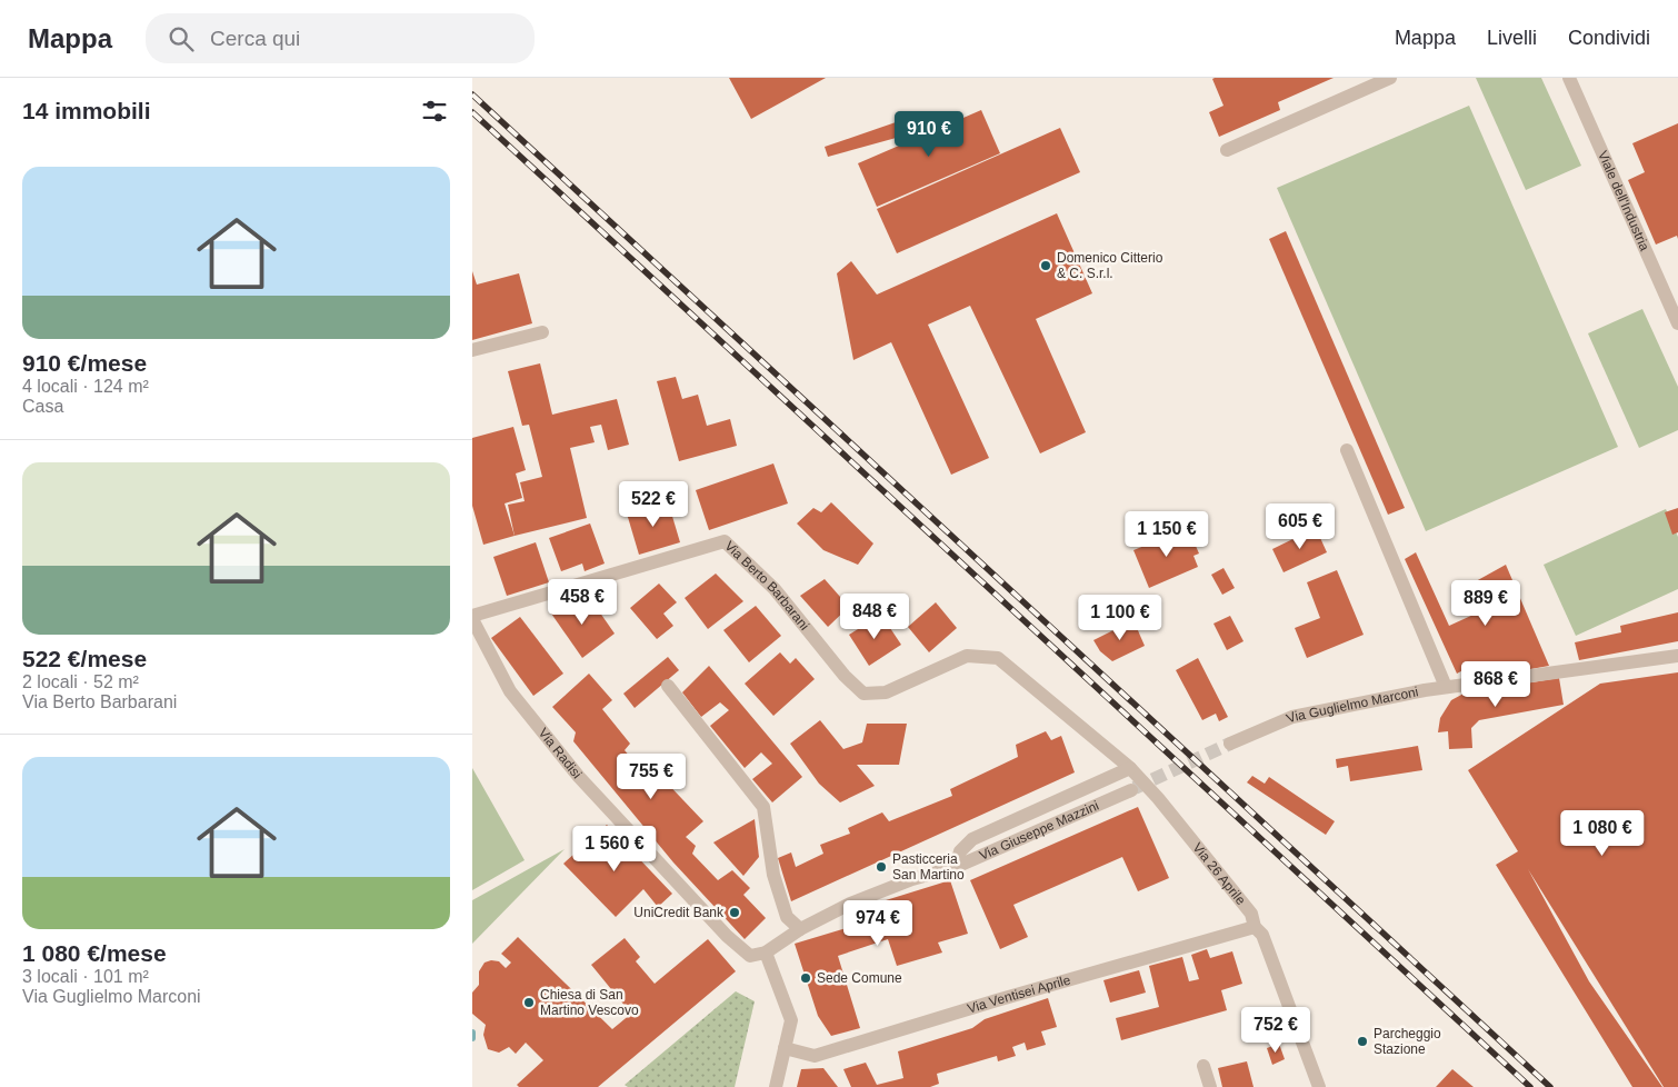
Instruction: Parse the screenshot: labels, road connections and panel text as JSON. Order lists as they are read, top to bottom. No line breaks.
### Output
{"streets":{"street":["Viale dell'Industria","Via Berto Barbarani","Via Guglielmo Marconi","Via Radisi","Via Giuseppe Mazzini","Via 26 Aprile","Via Ventisei Aprile"]},"crossings":[["Via Berto Barbarani","Via Radisi"],["Via Berto Barbarani","Via 26 Aprile"],["Via Radisi","Via Giuseppe Mazzini"],["Via 26 Aprile","Via Ventisei Aprile"]],"places":["Domenico Citterio & C. S.r.l.","Pasticceria San Martino","UniCredit Bank","Sede Comune","Chiesa di San Martino Vescovo","Parcheggio Stazione"],"page":{"header":"Mappa","search":"Cerca qui","nav":["Mappa","Livelli","Condividi"],"heading":"14 immobili","price":["910 €","522 €","605 €","1 150 €","458 €","889 €","848 €","1 100 €","868 €","755 €","1 080 €","1 560 €","974 €","752 €"],"list":[{"name":"910 €/mese","note":"4 locali · 124 m² · Casa"},{"name":"522 €/mese","note":"2 locali · 52 m² · Via Berto Barbarani"},{"name":"1 080 €/mese","note":"3 locali · 101 m² · Via Guglielmo Marconi"}]}}
